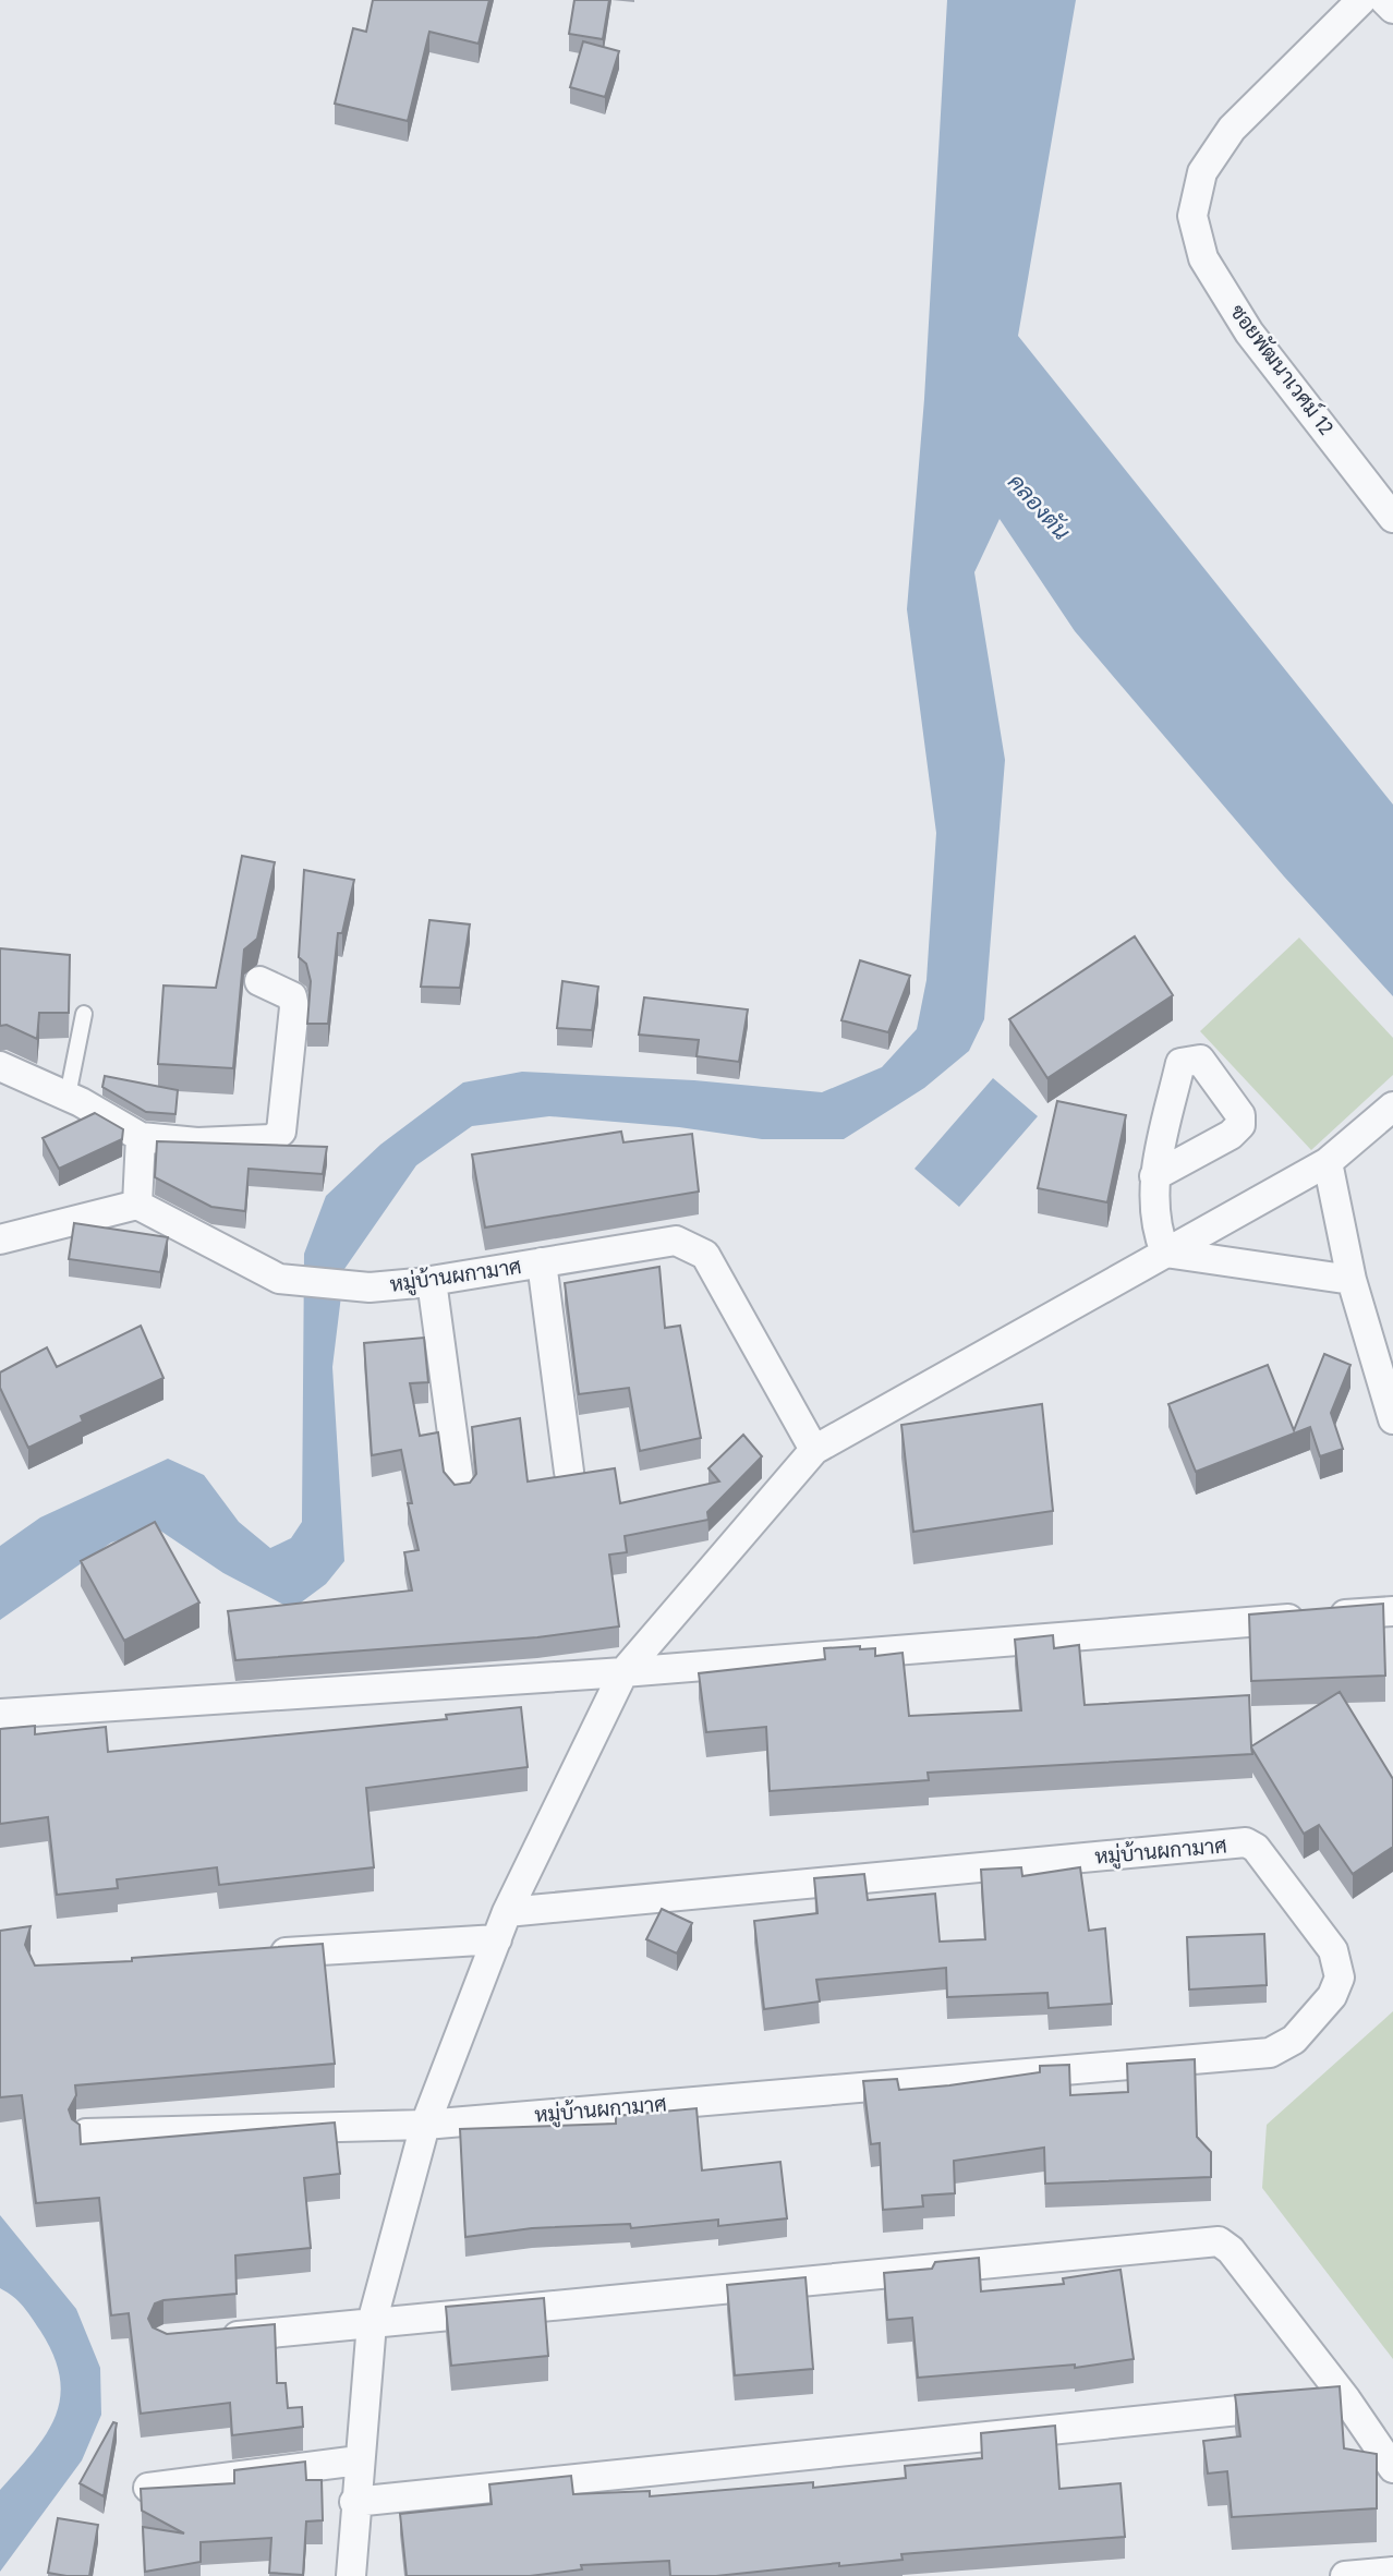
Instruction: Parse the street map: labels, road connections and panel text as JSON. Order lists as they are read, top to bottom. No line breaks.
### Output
{"streets":{"street":["ซอยพัฒนาเวศม์ 12","หมู่บ้านผกามาศ"]},"water":["คลองตัน"]}
